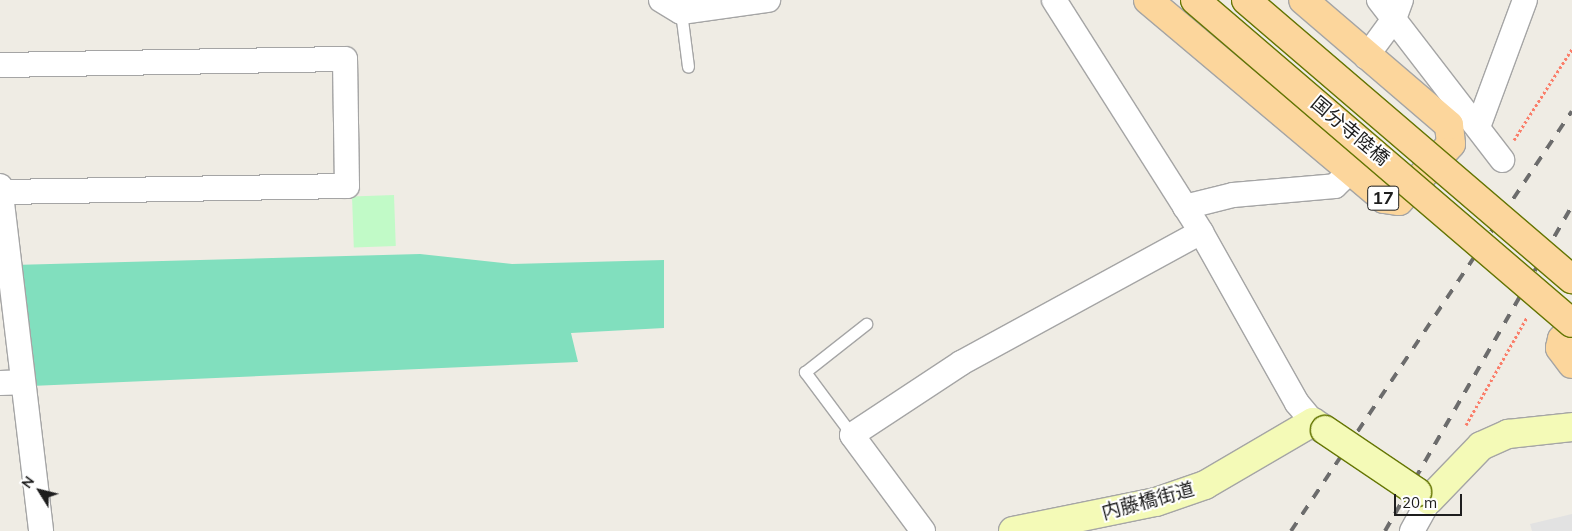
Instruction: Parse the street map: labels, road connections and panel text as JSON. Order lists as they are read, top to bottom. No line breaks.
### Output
{"streets":{"main road":["国分寺陸橋","17"],"street":["内藤橋街道"]},"scale_bar":"20 m","north":"top left"}
